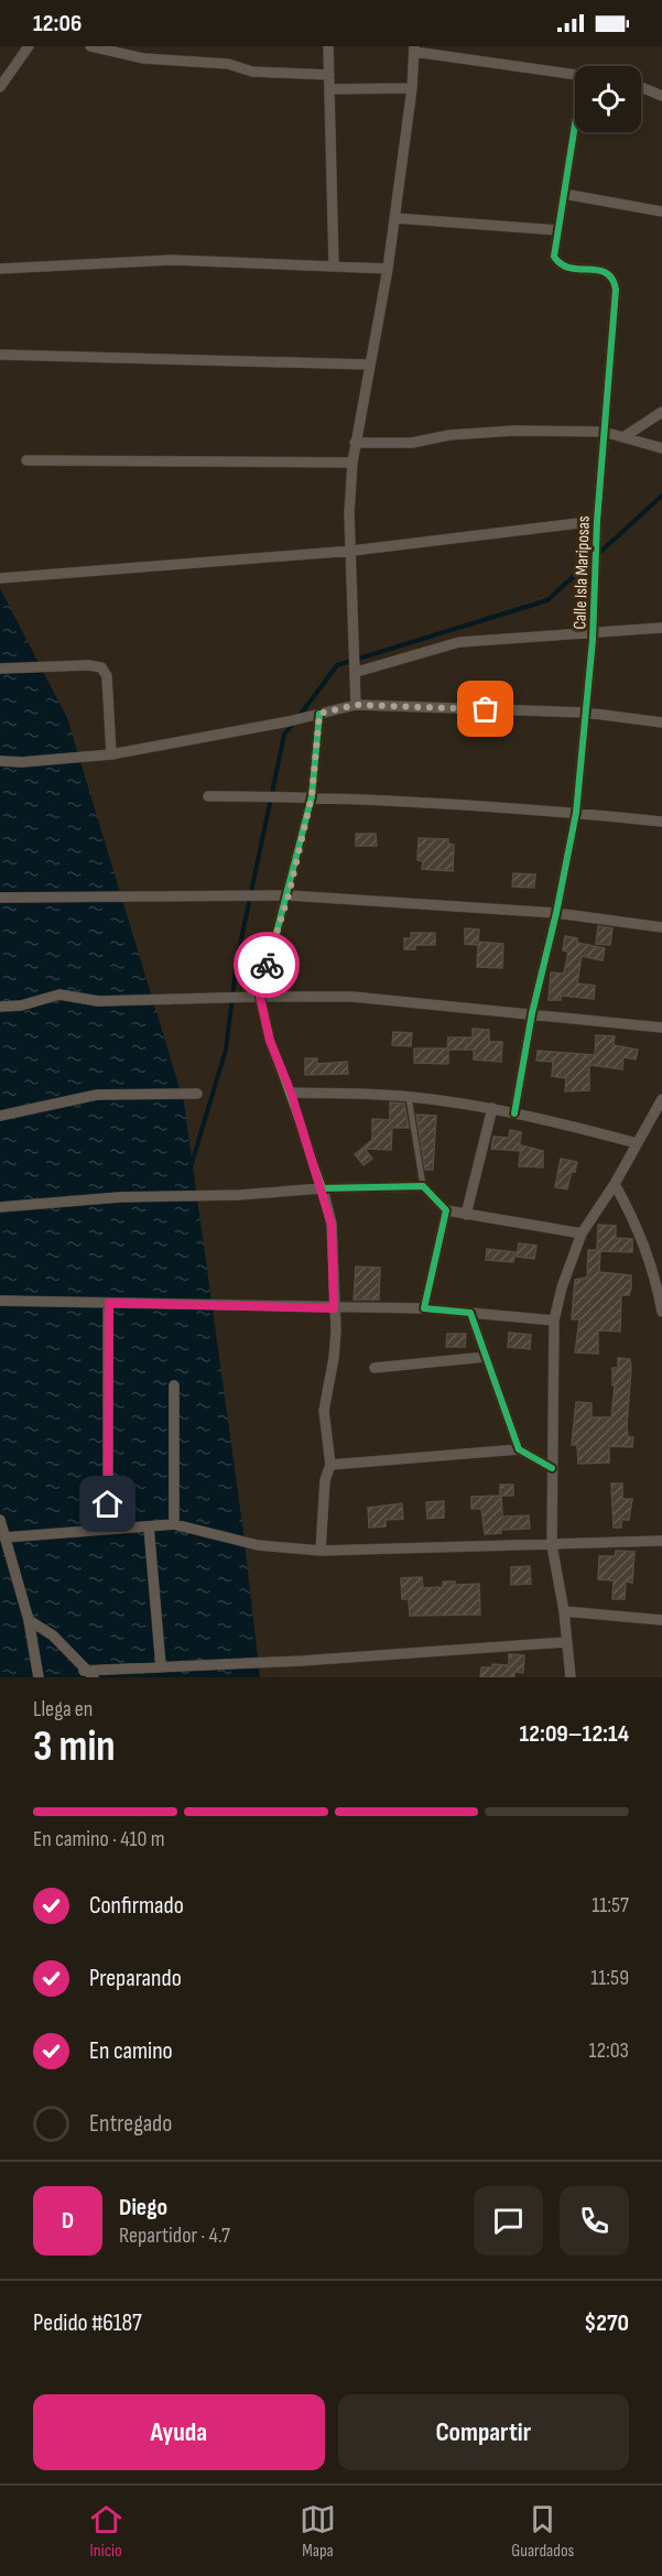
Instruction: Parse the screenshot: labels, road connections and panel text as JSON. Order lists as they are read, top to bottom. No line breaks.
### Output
{"streets":{"street":["Calle Isla Mariposas"]},"page":{"status":"12:06","heading":["3 min","Llega en","12:09–12:14"],"panel":["Diego","Repartidor · 4.7","Pedido #6187","$270"],"bar":"En camino · 410 m","list":[["Confirmado","11:57"],["Preparando","11:59"],["En camino","12:03"],"Entregado"],"round":"D","buttons":["Ayuda","Compartir"],"tabs":["Inicio","Mapa","Guardados"]}}
